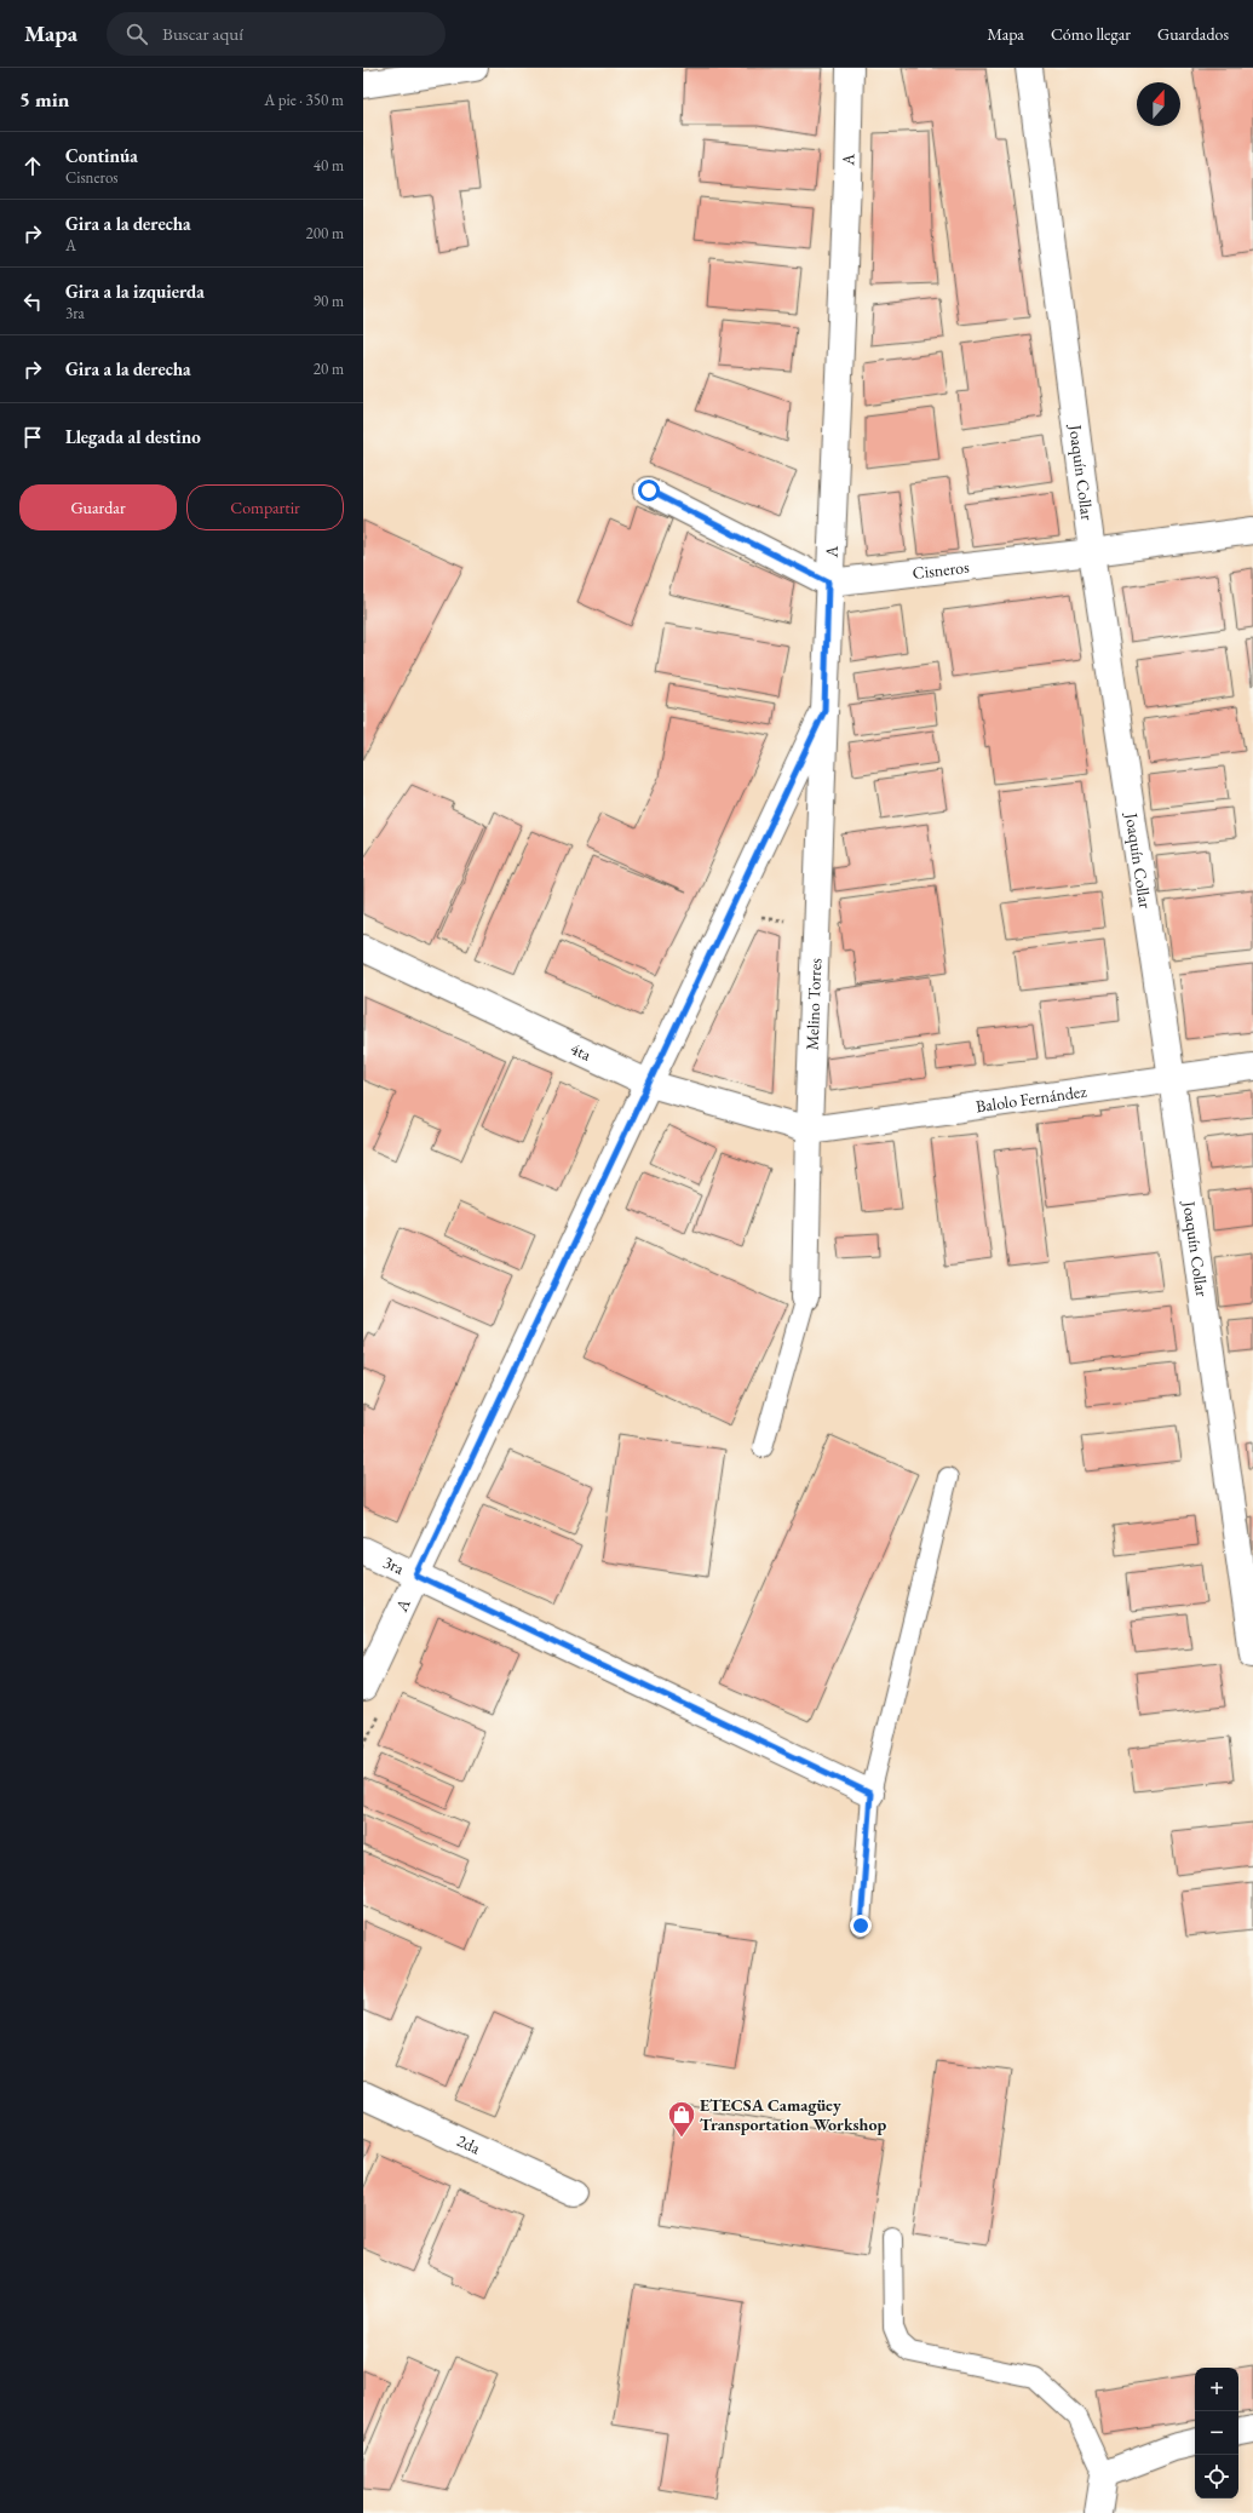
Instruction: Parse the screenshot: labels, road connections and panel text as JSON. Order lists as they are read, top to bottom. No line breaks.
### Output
{"streets":{"street":["A","Joaquín Collar","Cisneros","Melino Torres","4ta","Balolo Fernández","3ra","2da"]},"crossings":[["A","Cisneros"],["A","Melino Torres"],["A","4ta"],["A","3ra"],["Joaquín Collar","Cisneros"],["Joaquín Collar","Balolo Fernández"],["Melino Torres","4ta"],["Melino Torres","Balolo Fernández"],["4ta","Balolo Fernández"]],"places":{"shop":["ETECSA Camagüey Transportation Workshop"]},"north":"top","page":{"header":"Mapa","search":"Buscar aquí","nav":["Mapa","Cómo llegar","Guardados"],"heading":["5 min","A pie · 350 m"],"list":[["Continúa","Cisneros","40 m"],["Gira a la derecha","A","200 m"],["Gira a la izquierda","3ra","90 m"],["Gira a la derecha","20 m"],"Llegada al destino"],"buttons":["Guardar","Compartir"],"map_buttons":["+","−"]}}
